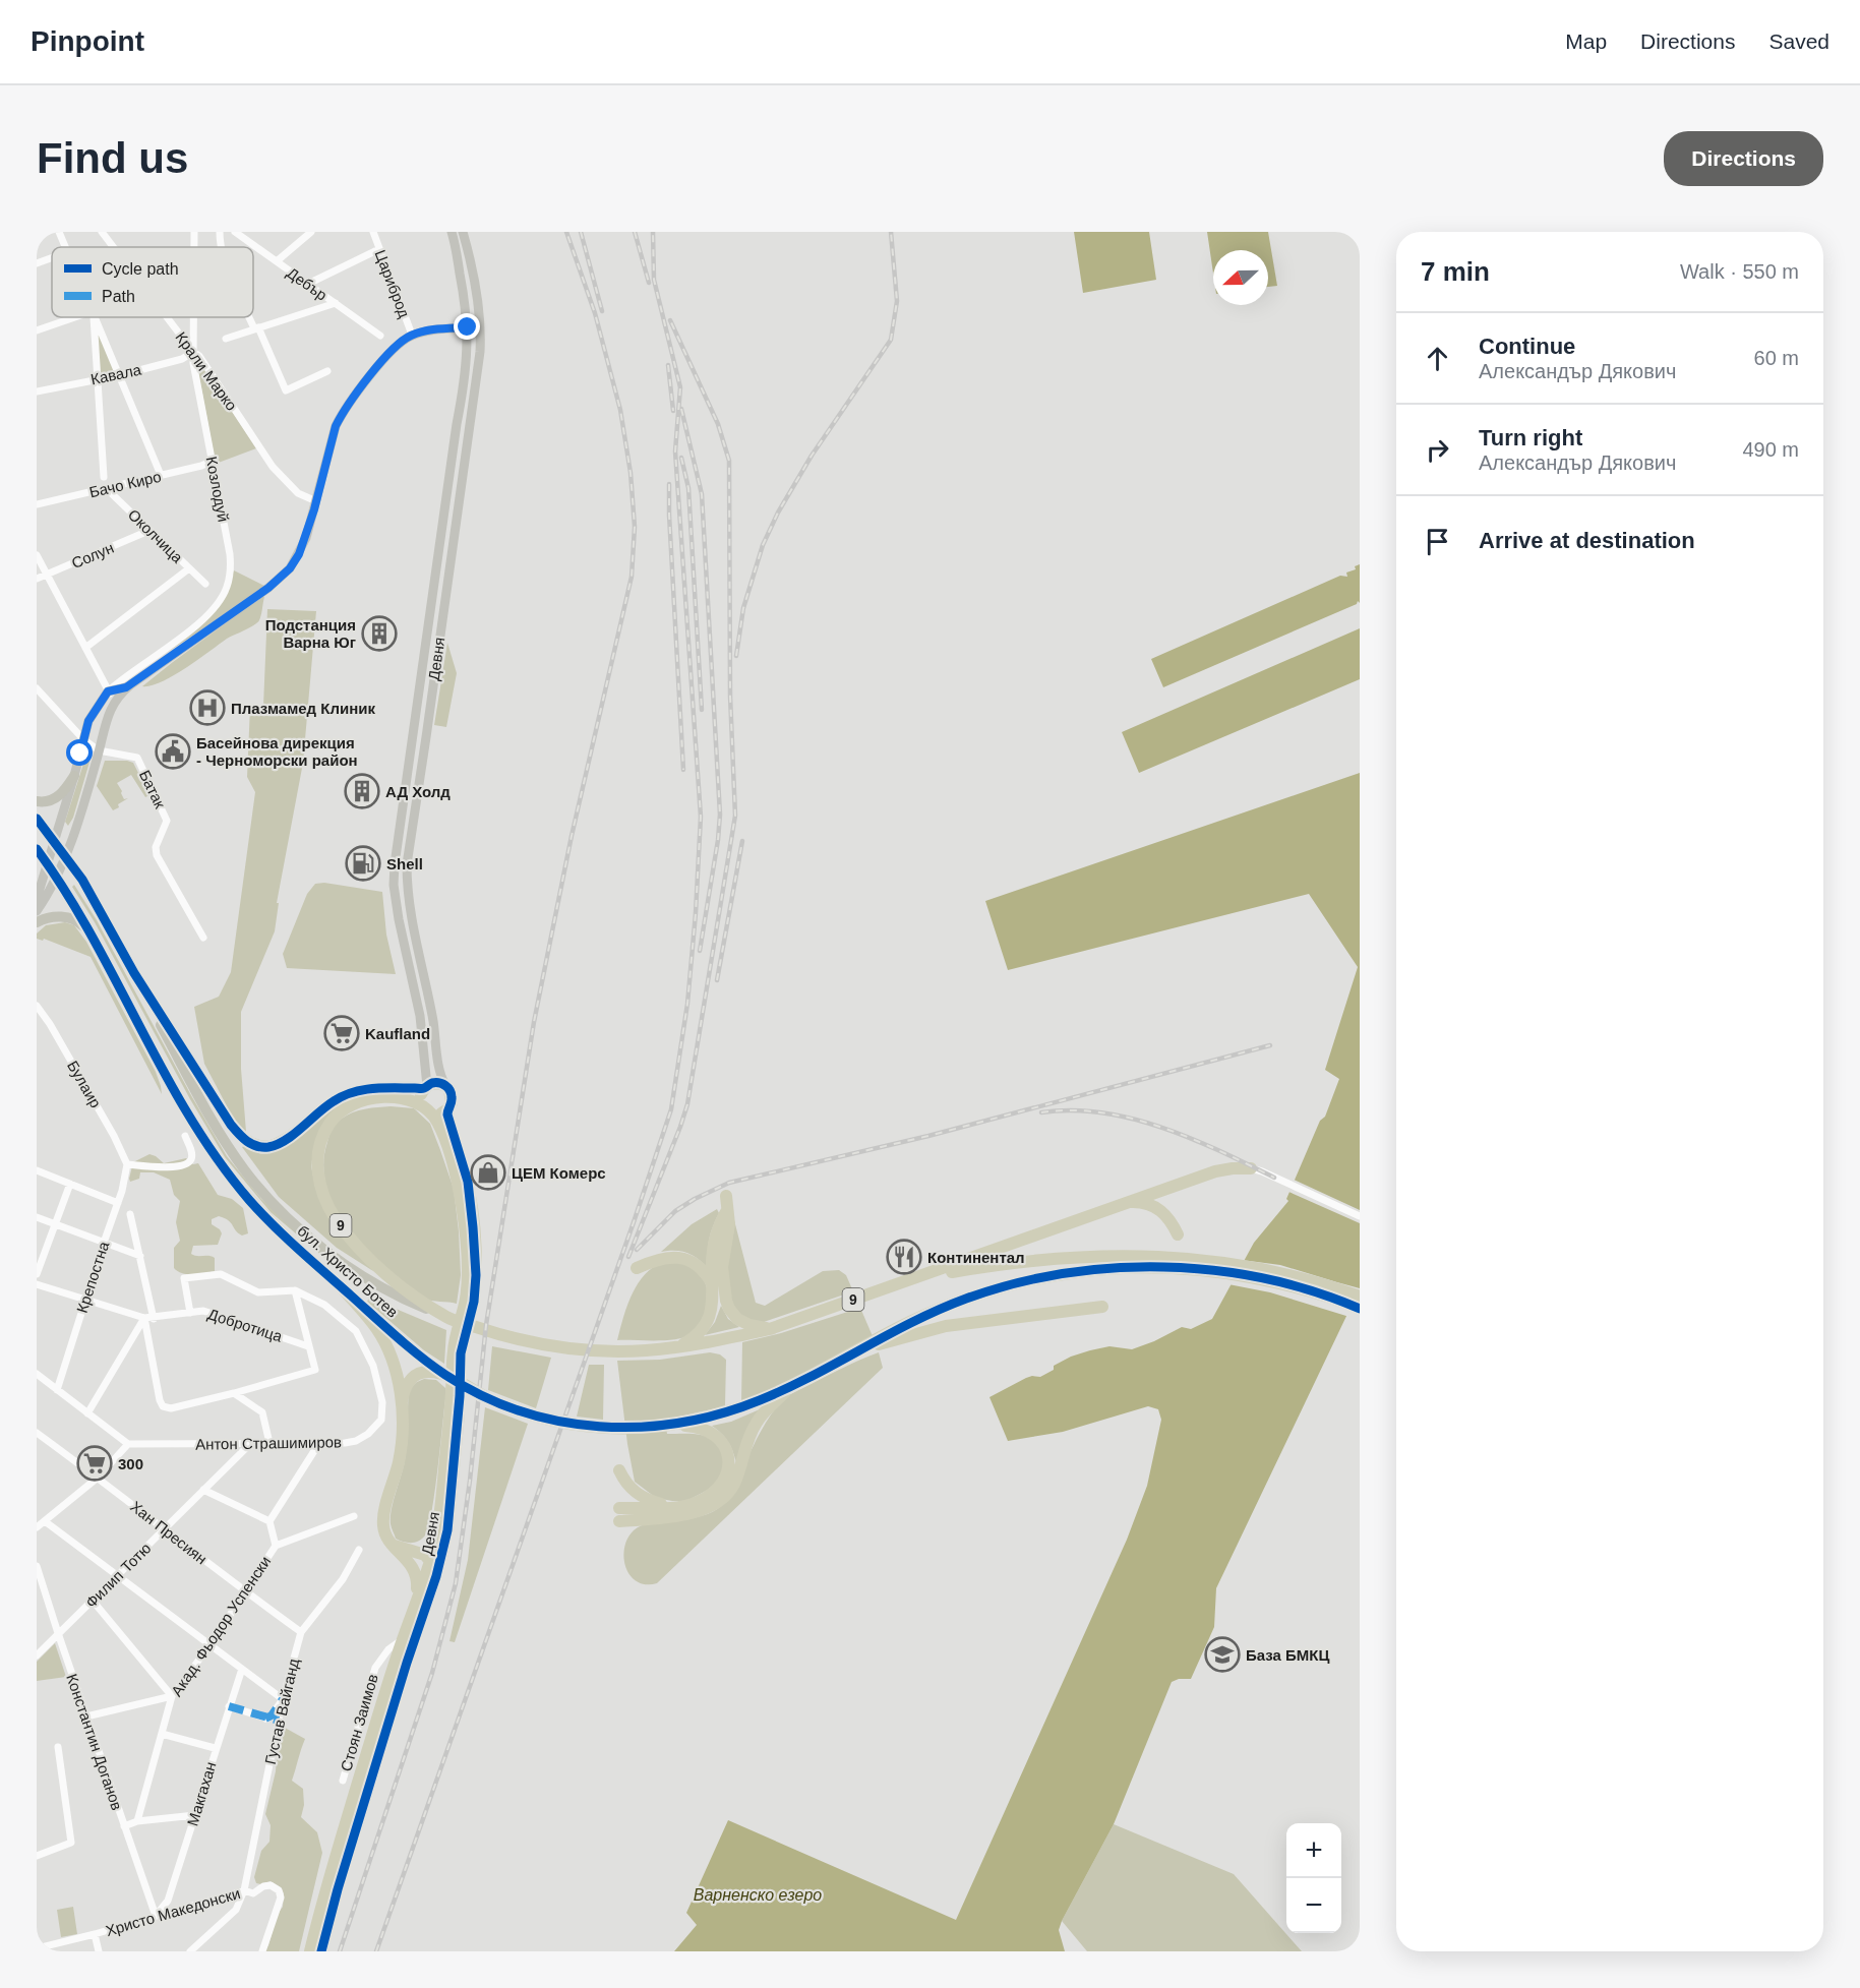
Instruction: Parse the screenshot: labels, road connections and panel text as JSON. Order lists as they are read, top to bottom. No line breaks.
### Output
{"streets":{"highway":["Девня","9","бул. Христо Ботев"],"street":["Дебър","Цариброд","Крали Марко","Кавала","Бачо Киро","Козлодуй","Околчица","Солун","Батак","Булаир","Крепостна","Добротица","Антон Страшимиров","Хан Пресиян","Филип Тотю","Акад. Фьодор Успенски","Густав Вайганд","Стоян Заимов","Константин Доганов","Макгахан","Христо Македонски"]},"crossings":[["Крали Марко","Кавала"],["Крали Марко","Козлодуй"],["Кавала","Козлодуй"],["Бачо Киро","Козлодуй"],["Бачо Киро","Околчица"],["Околчица","Солун"],["Девня","9"],["Девня","Стоян Заимов"],["Булаир","Крепостна"],["9","бул. Христо Ботев"],["Крепостна","Добротица"],["Добротица","Антон Страшимиров"],["Антон Страшимиров","Филип Тотю"],["Хан Пресиян","Филип Тотю"],["Хан Пресиян","Акад. Фьодор Успенски"],["Хан Пресиян","Густав Вайганд"],["Филип Тотю","Константин Доганов"],["Густав Вайганд","Христо Македонски"],["Константин Доганов","Макгахан"],["Константин Доганов","Христо Македонски"],["Макгахан","Христо Македонски"]],"water":["Варненско езеро"],"places":{"building":["Подстанция Варна Юг","АД Холд"],"hospital":["Плазмамед Клиник"],"public building":["Басейнова дирекция - Черноморски район"],"fuel station":["Shell"],"supermarket":["Kaufland","300"],"shop":["ЦЕМ Комерс"],"restaurant":["Континентал"],"school or university":["База БМКЦ"]},"legend":["Cycle path","Path"],"north":"left","page":{"header":"Pinpoint","nav":["Map","Directions","Saved"],"buttons":"Directions","title":"Find us","heading":["7 min","Walk · 550 m"],"list":[["Continue","Александър Дякович","60 m"],["Turn right","Александър Дякович","490 m"],"Arrive at destination"],"map_buttons":["+","−"]}}
